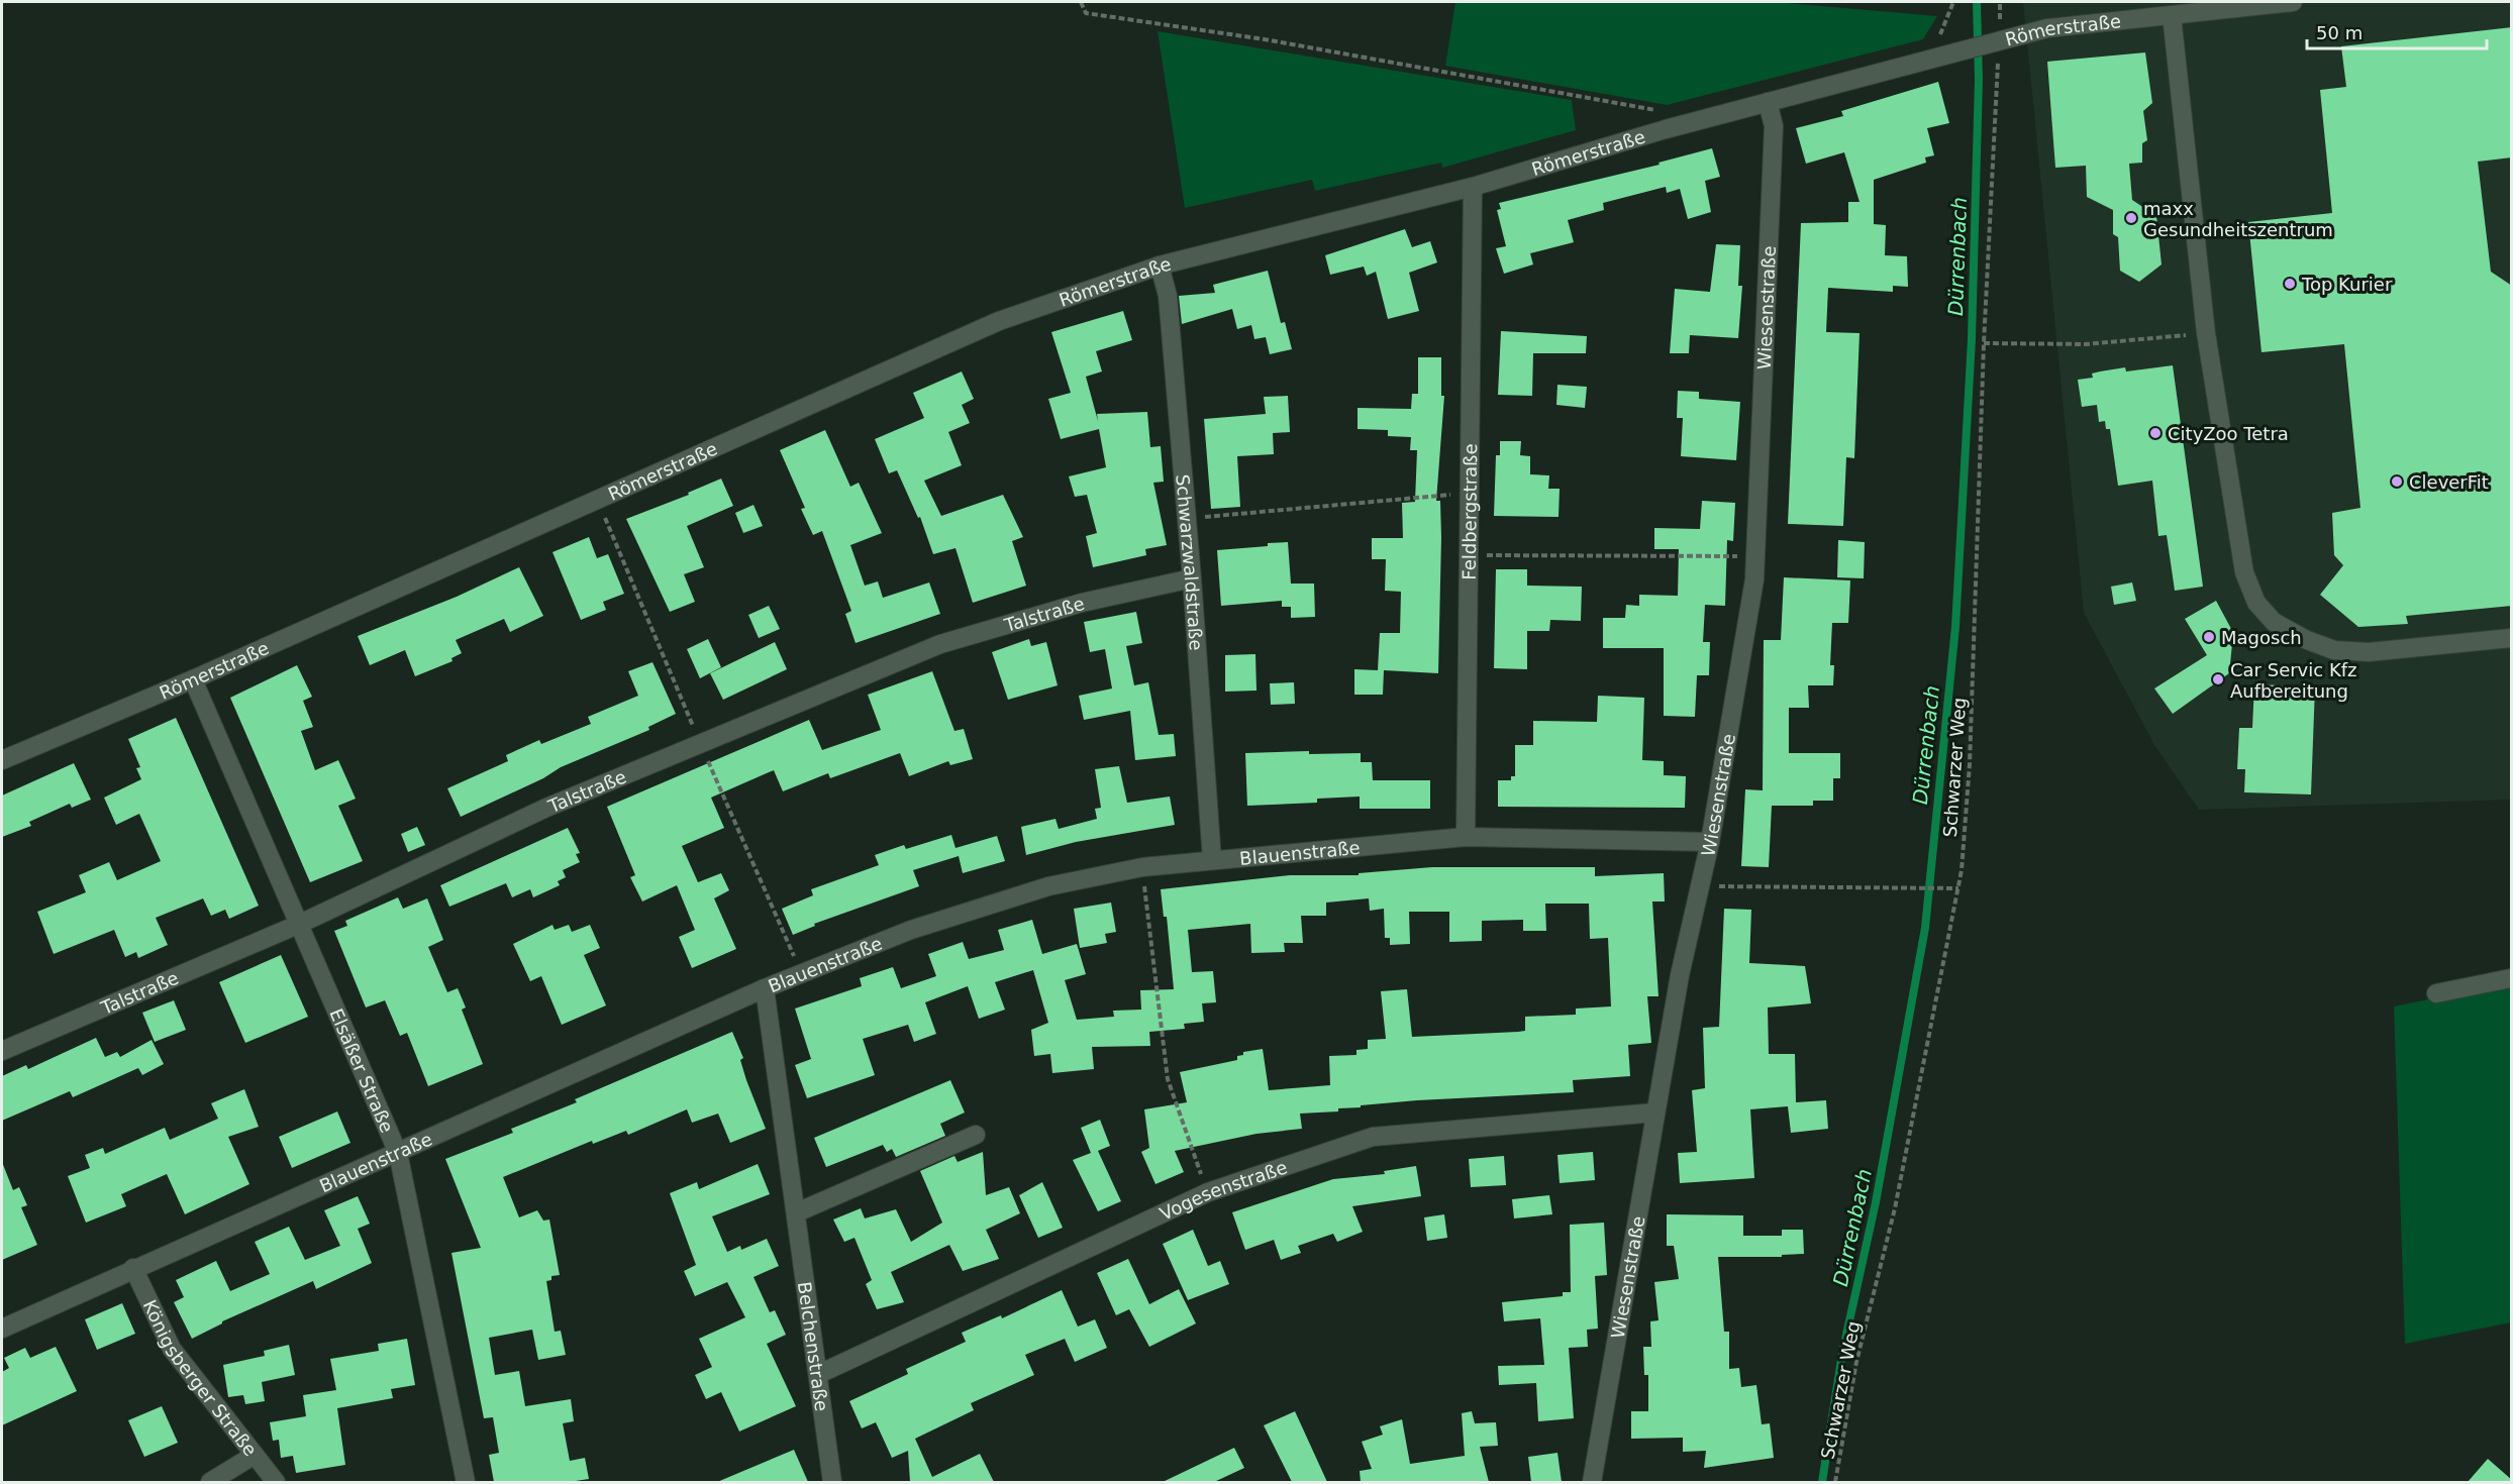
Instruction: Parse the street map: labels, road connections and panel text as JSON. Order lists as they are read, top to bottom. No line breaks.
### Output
{"streets":{"street":["Römerstraße","Wiesenstraße","Feldbergstraße","Schwarzwaldstraße","Talstraße","Blauenstraße","Elsäßer Straße","Vogesenstraße","Belchenstraße","Königsberger Straße"],"path":["Schwarzer Weg"]},"crossings":[["Römerstraße","Wiesenstraße"],["Römerstraße","Feldbergstraße"],["Römerstraße","Schwarzwaldstraße"],["Römerstraße","Schwarzer Weg"],["Römerstraße","Elsäßer Straße"],["Wiesenstraße","Blauenstraße"],["Wiesenstraße","Vogesenstraße"],["Feldbergstraße","Blauenstraße"],["Schwarzwaldstraße","Talstraße"],["Schwarzwaldstraße","Blauenstraße"],["Talstraße","Elsäßer Straße"],["Blauenstraße","Elsäßer Straße"],["Blauenstraße","Belchenstraße"],["Blauenstraße","Königsberger Straße"],["Vogesenstraße","Belchenstraße"]],"water":["Dürrenbach"],"places":["maxx Gesundheitszentrum","Top Kurier","CityZoo Tetra","CleverFit","Magosch","Car Servic Kfz Aufbereitung"],"scale_bar":"50 m"}
